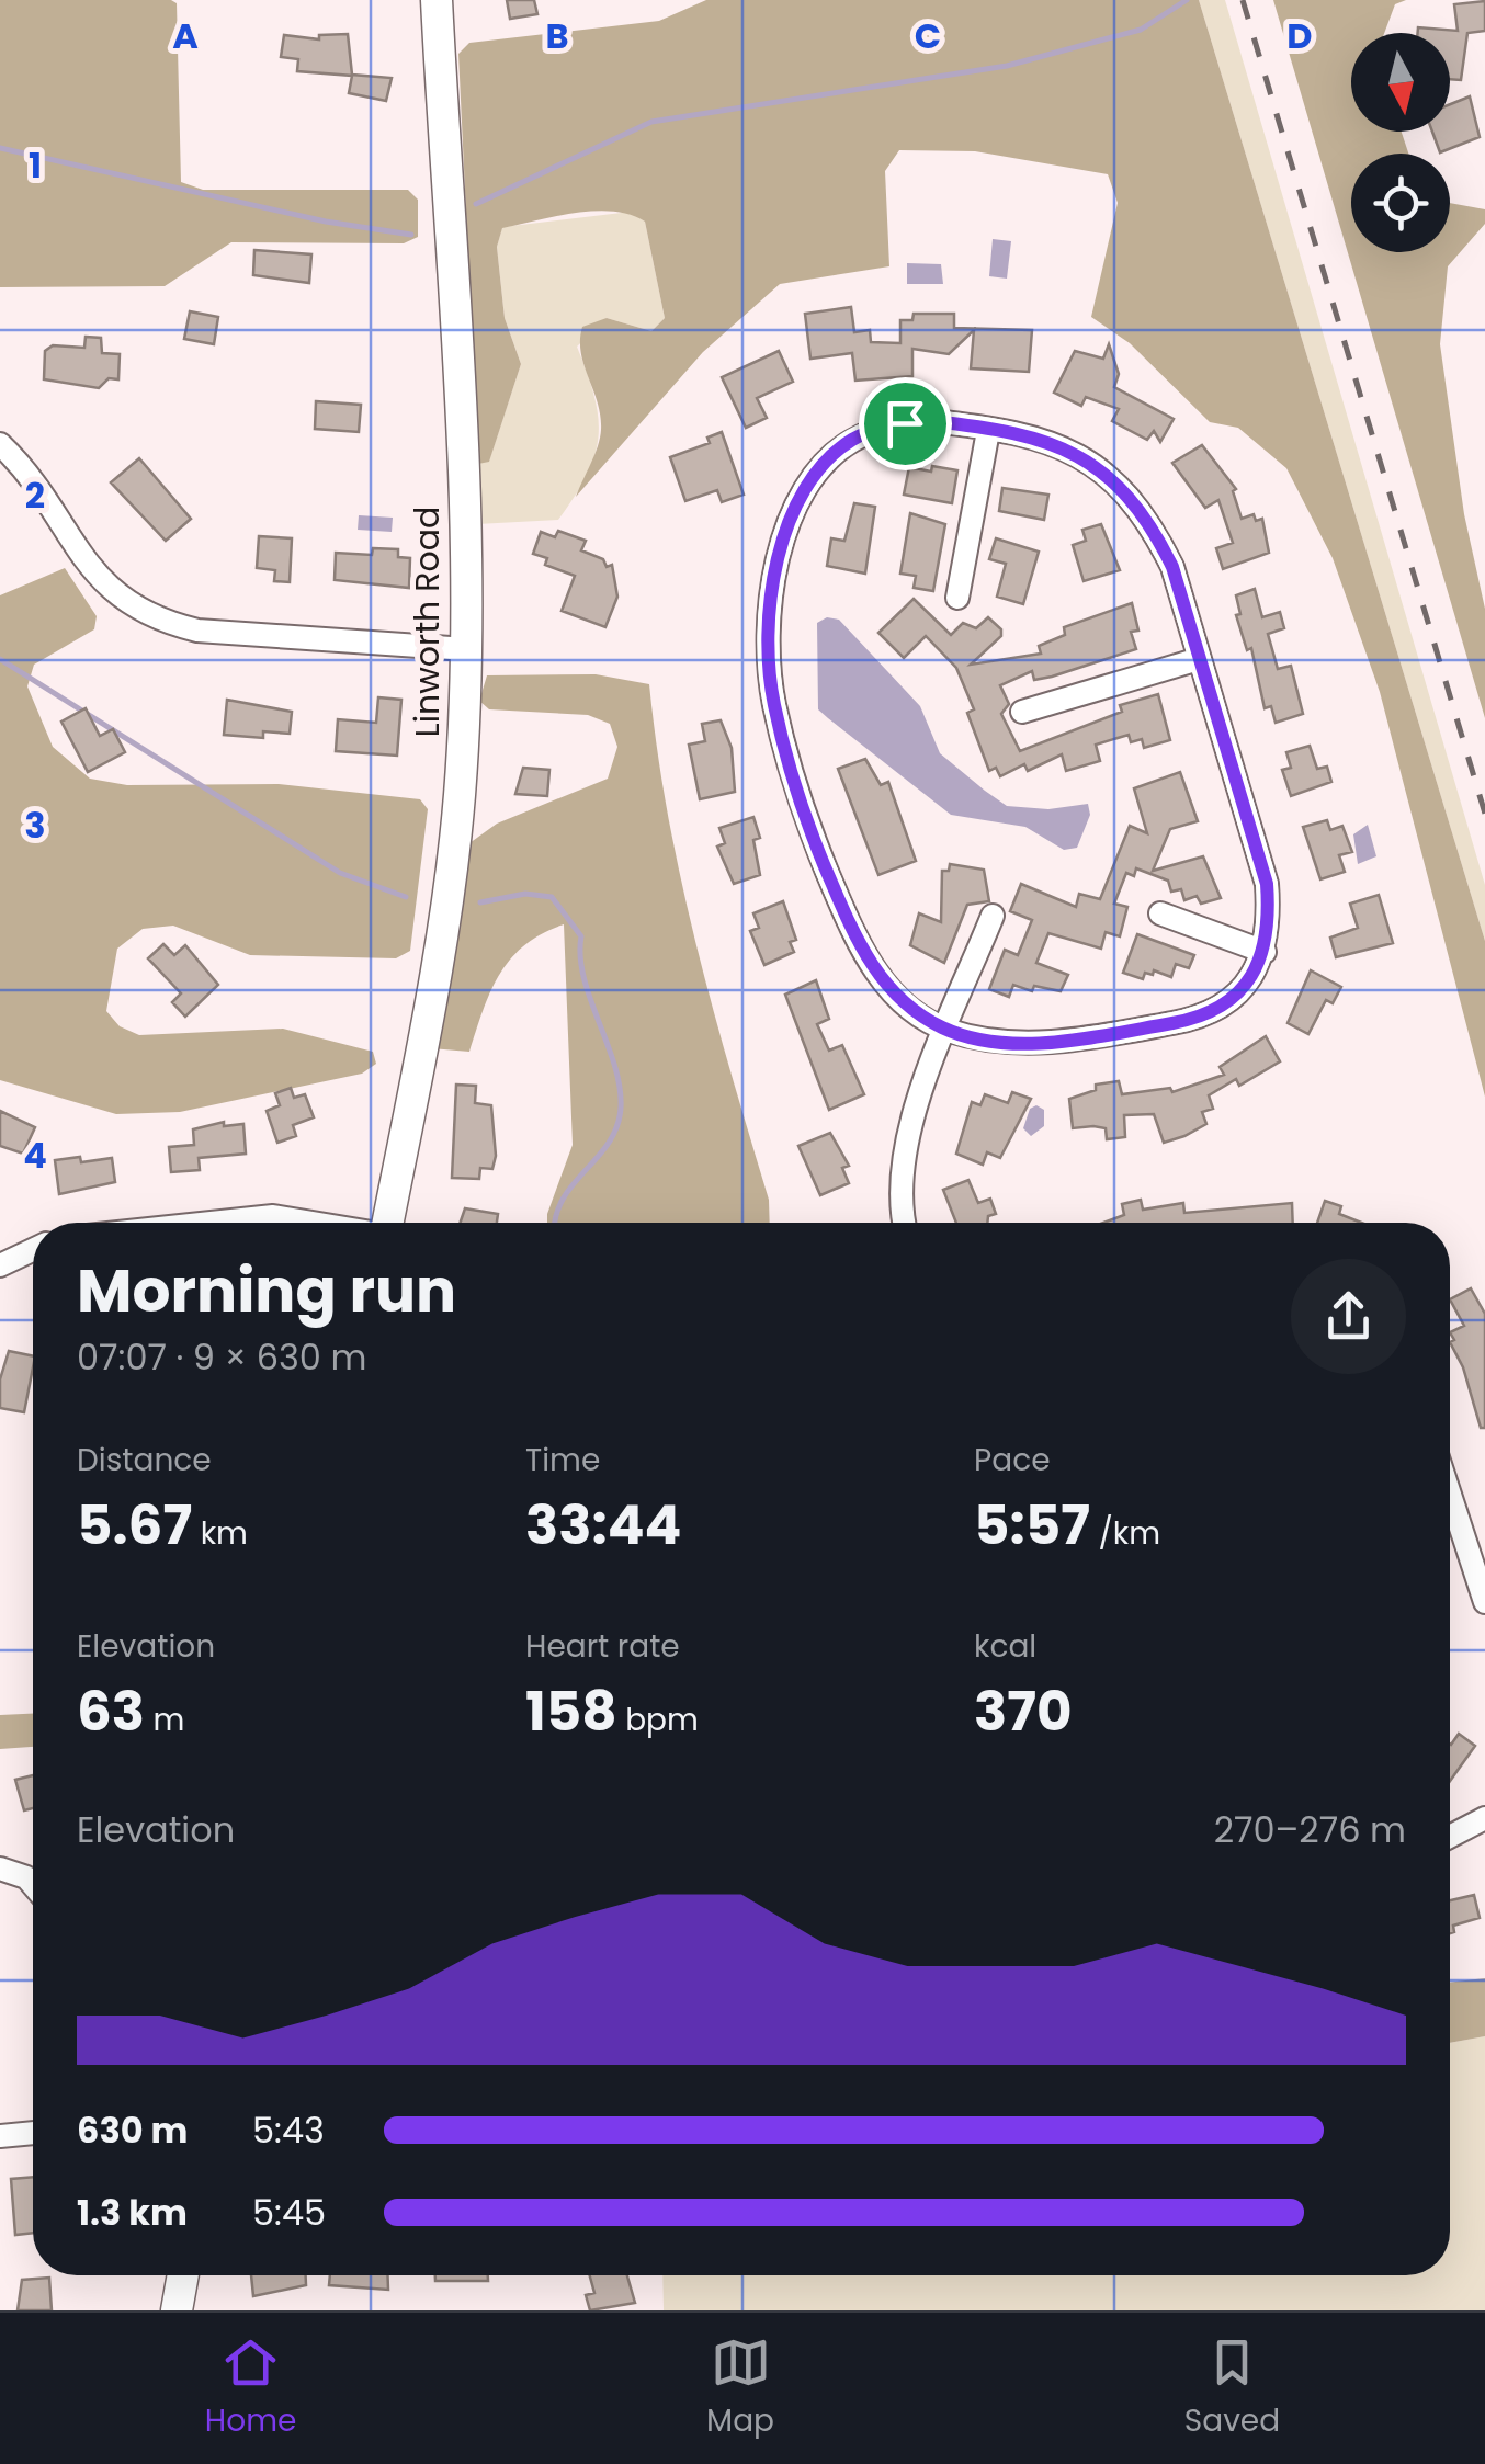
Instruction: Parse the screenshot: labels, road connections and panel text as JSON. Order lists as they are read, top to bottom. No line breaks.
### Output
{"streets":{"main road":["Linworth Road"]},"north":"bottom","page":{"heading":["Morning run","07:07 · 9 × 630 m"],"stats":[["Distance","5.67 km"],["Time","33:44"],["Pace","5:57 /km"],["Elevation","63 m"],["Heart rate","158 bpm"],["kcal","370"]],"chart":["Elevation","270–276 m"],"list":[{"name":"630 m","note":"5:43"},{"name":"1.3 km","note":"5:45"}],"tabs":["Home","Map","Saved"]},"grid":{"columns":["A","B","C","D"],"rows":["1","2","3","4"]}}
